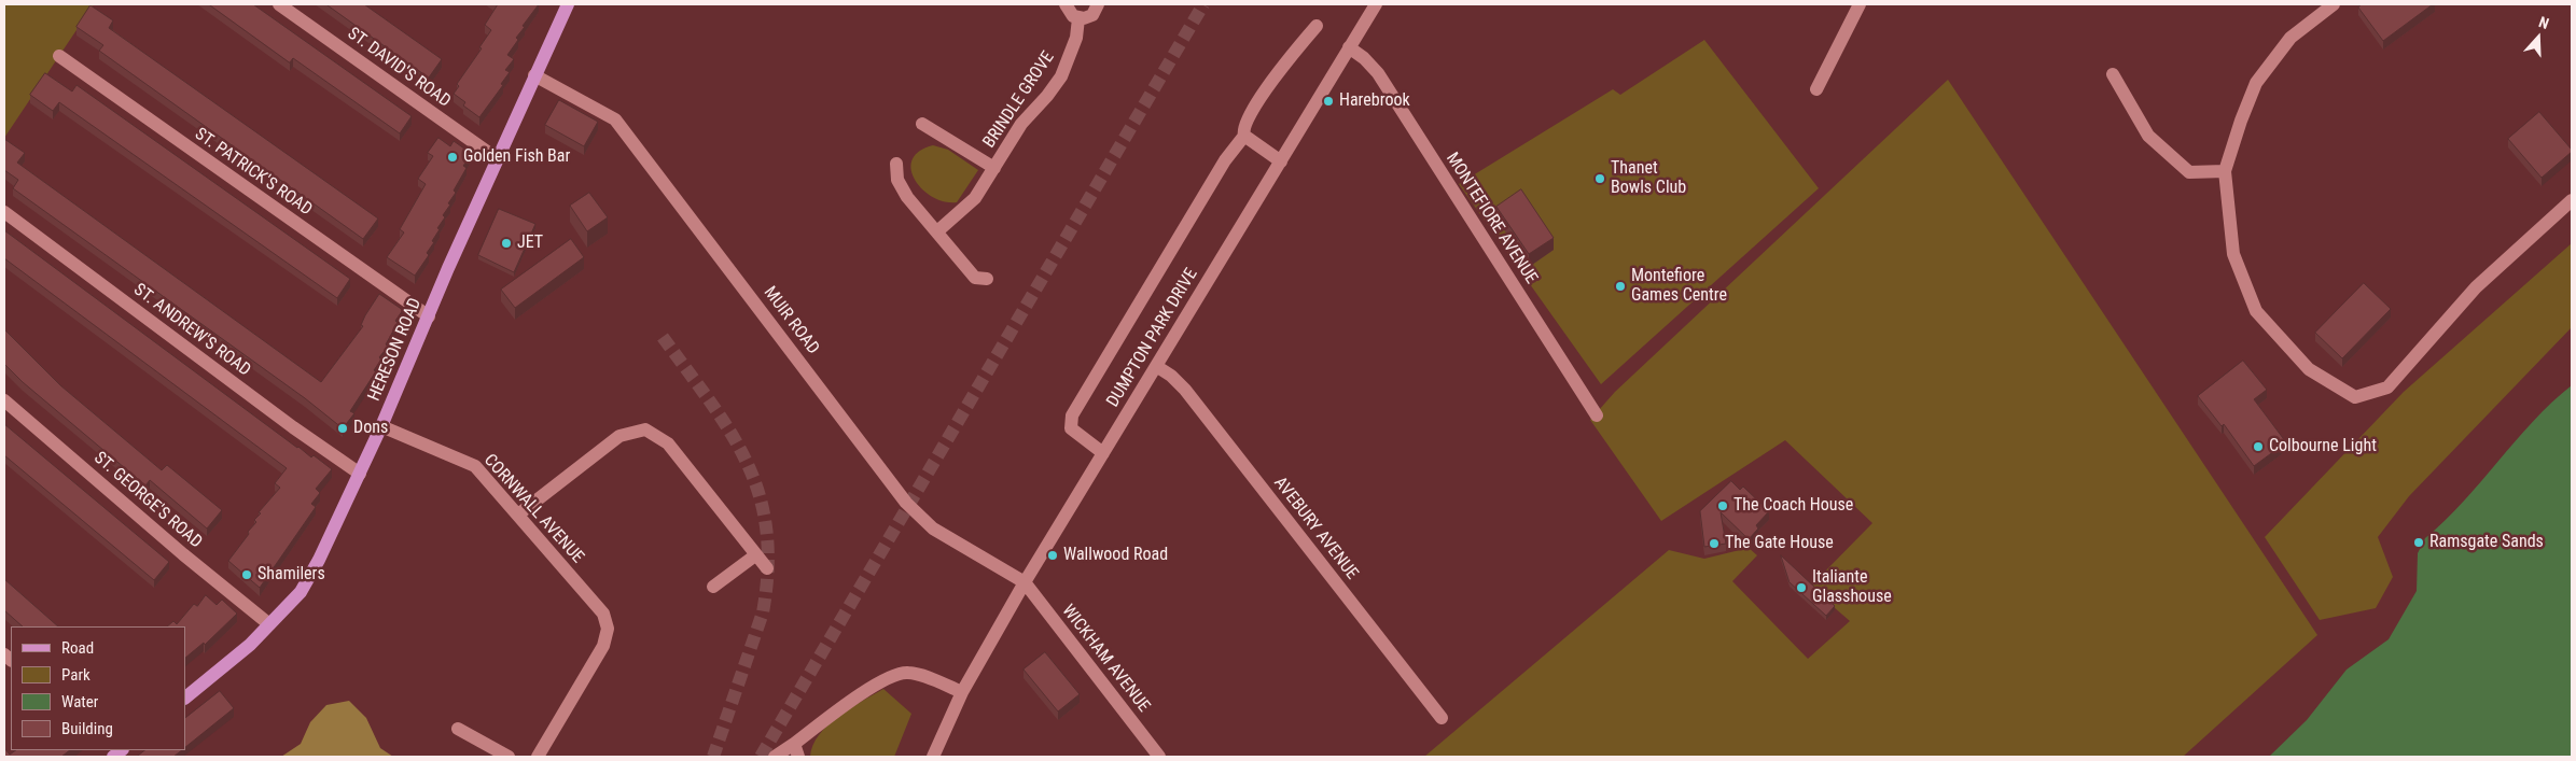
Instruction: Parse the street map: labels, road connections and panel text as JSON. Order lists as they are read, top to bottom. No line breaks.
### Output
{"streets":{"main road":["HERESON ROAD"],"street":["ST. DAVID'S ROAD","BRINDLE GROVE","ST. PATRICK'S ROAD","MONTEFIORE AVENUE","MUIR ROAD","ST. ANDREW'S ROAD","DUMPTON PARK DRIVE","ST. GEORGE'S ROAD","CORNWALL AVENUE","AVEBURY AVENUE","WICKHAM AVENUE"]},"crossings":[["ST. DAVID'S ROAD","HERESON ROAD"],["ST. PATRICK'S ROAD","HERESON ROAD"],["MONTEFIORE AVENUE","DUMPTON PARK DRIVE"],["MUIR ROAD","DUMPTON PARK DRIVE"],["MUIR ROAD","HERESON ROAD"],["MUIR ROAD","WICKHAM AVENUE"],["ST. ANDREW'S ROAD","HERESON ROAD"],["DUMPTON PARK DRIVE","AVEBURY AVENUE"],["DUMPTON PARK DRIVE","WICKHAM AVENUE"],["HERESON ROAD","ST. GEORGE'S ROAD"],["HERESON ROAD","CORNWALL AVENUE"]],"places":["Harebrook","Golden Fish Bar","Thanet Bowls Club","JET","Montefiore Games Centre","Dons","Colbourne Light","The Coach House","Ramsgate Sands","The Gate House","Wallwood Road","Shamilers","Italiante Glasshouse"],"legend":["Road","Park","Water","Building"],"north":"top"}
